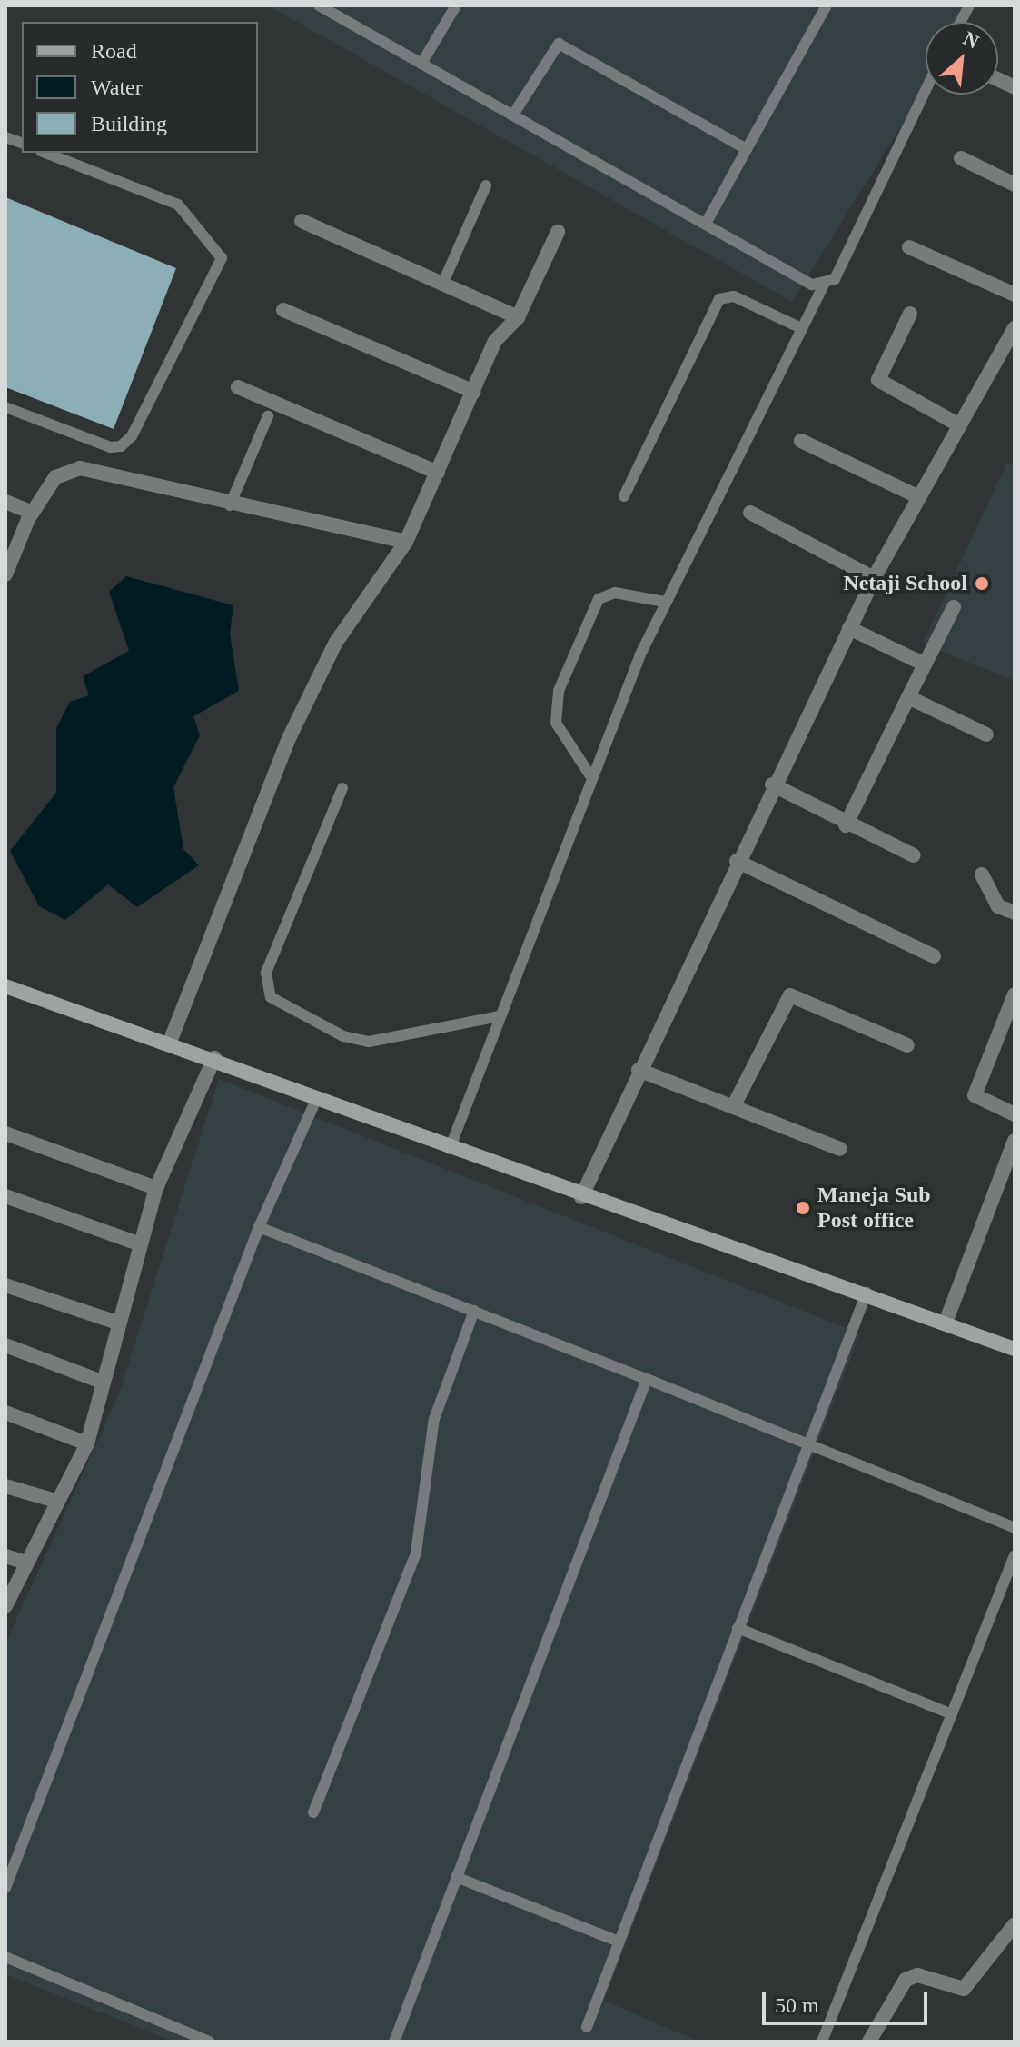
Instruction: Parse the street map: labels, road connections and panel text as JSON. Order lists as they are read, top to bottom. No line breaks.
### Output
{"places":["Netaji School","Maneja Sub Post office"],"legend":["Road","Water","Building"],"scale_bar":"50 m","north":"top right"}
